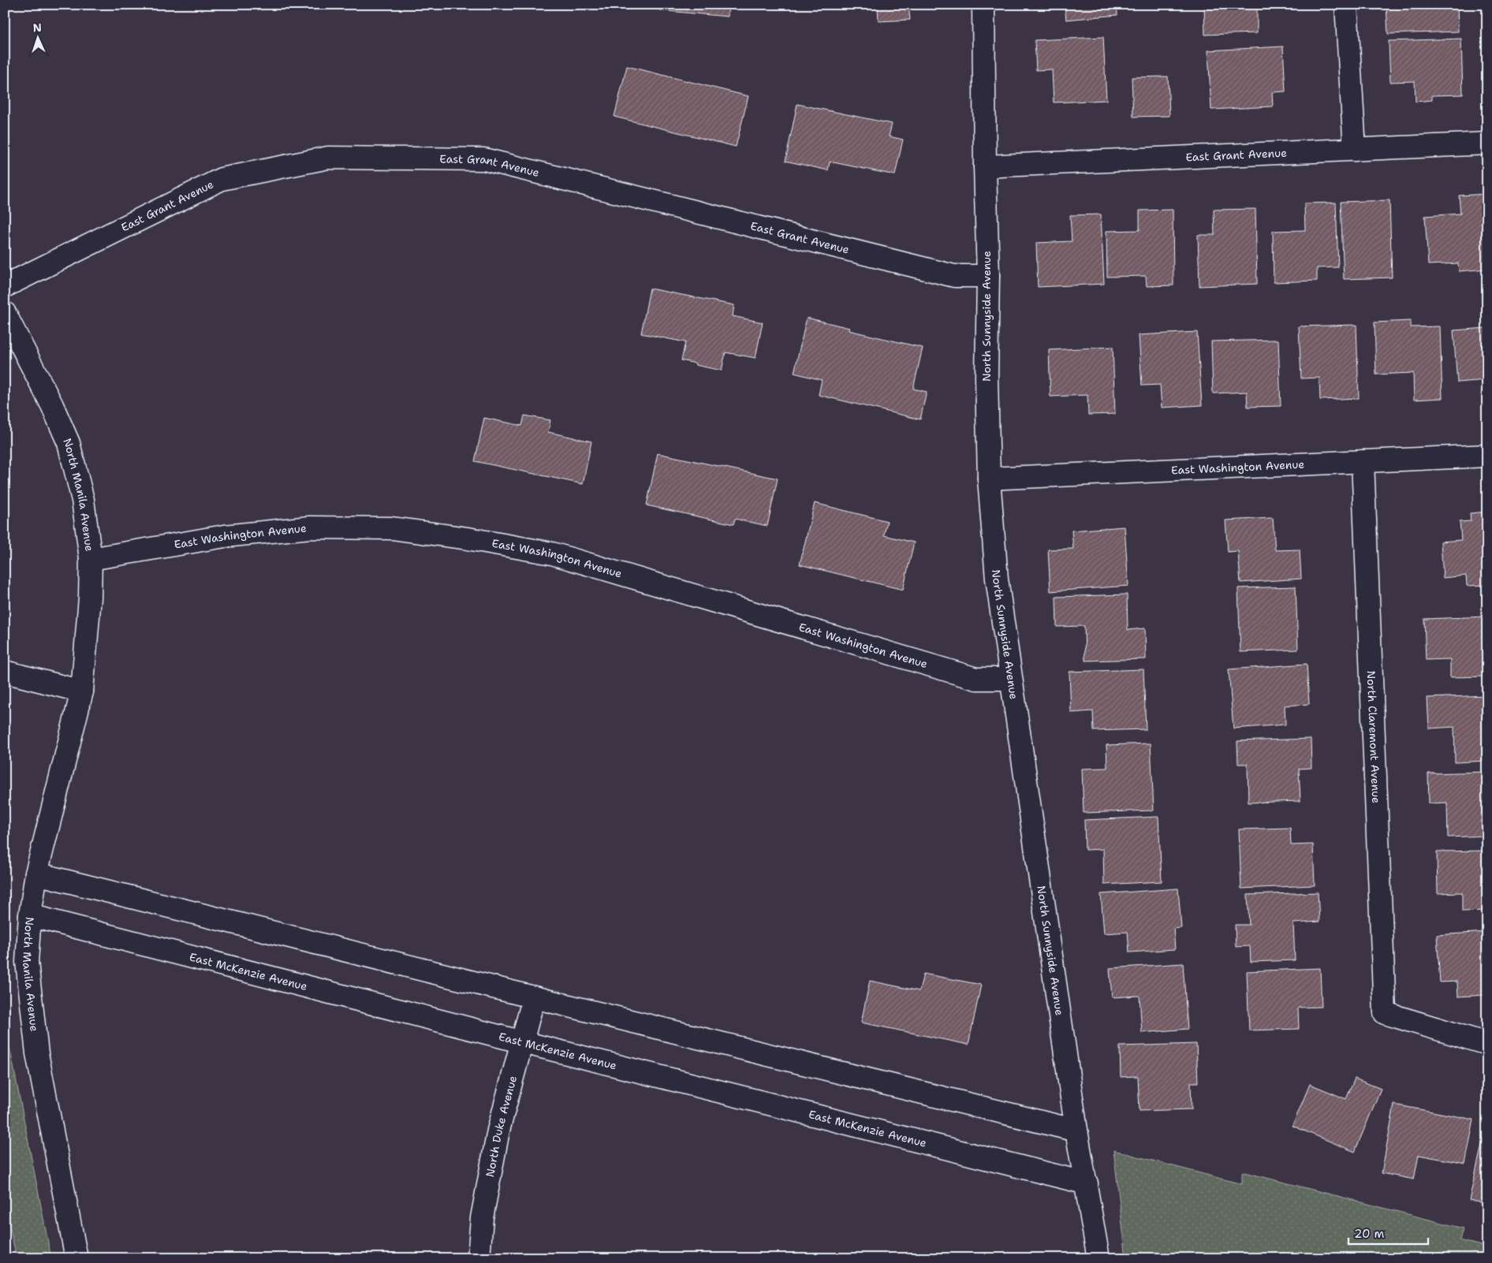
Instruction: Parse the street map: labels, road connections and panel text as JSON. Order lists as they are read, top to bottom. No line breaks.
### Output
{"streets":{"street":["East Grant Avenue","North Sunnyside Avenue","East Washington Avenue","North Manila Avenue","North Claremont Avenue","East McKenzie Avenue","North Duke Avenue"]},"crossings":[["East Grant Avenue","North Sunnyside Avenue"],["North Sunnyside Avenue","East Washington Avenue"],["North Sunnyside Avenue","East McKenzie Avenue"],["East Washington Avenue","North Manila Avenue"],["East Washington Avenue","North Claremont Avenue"],["North Manila Avenue","East McKenzie Avenue"],["East McKenzie Avenue","North Duke Avenue"]],"scale_bar":"20 m","north":"top"}
